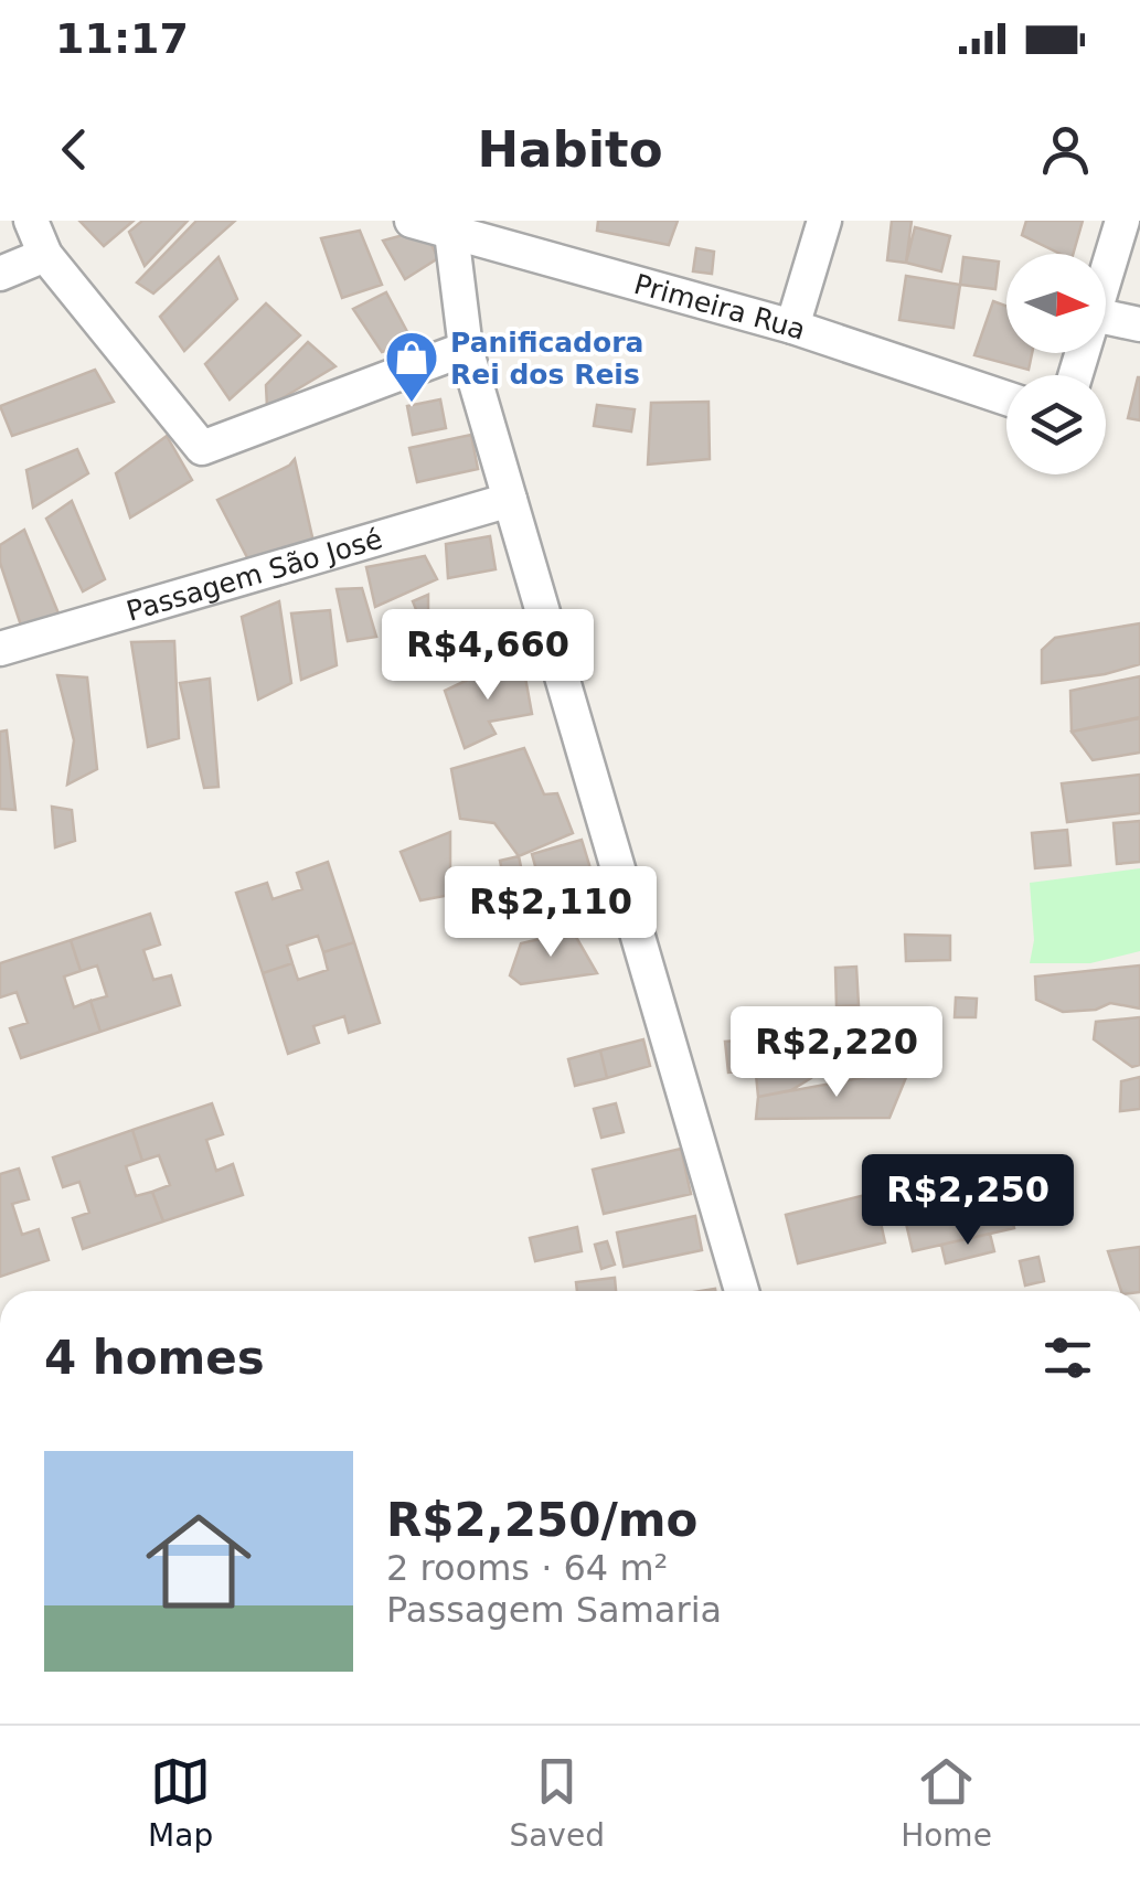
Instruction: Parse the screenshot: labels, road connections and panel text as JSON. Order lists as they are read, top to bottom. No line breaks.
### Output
{"streets":{"street":["Primeira Rua","Passagem São José"]},"places":{"shop":["Panificadora Rei dos Reis"]},"north":"right","page":{"status":"11:17","header":"Habito","price":["R$4,660","R$2,110","R$2,220","R$2,250"],"heading":"4 homes","list":[{"name":"R$2,250/mo","note":"2 rooms · 64 m² · Passagem Samaria"}],"tabs":["Map","Saved","Home"]}}
